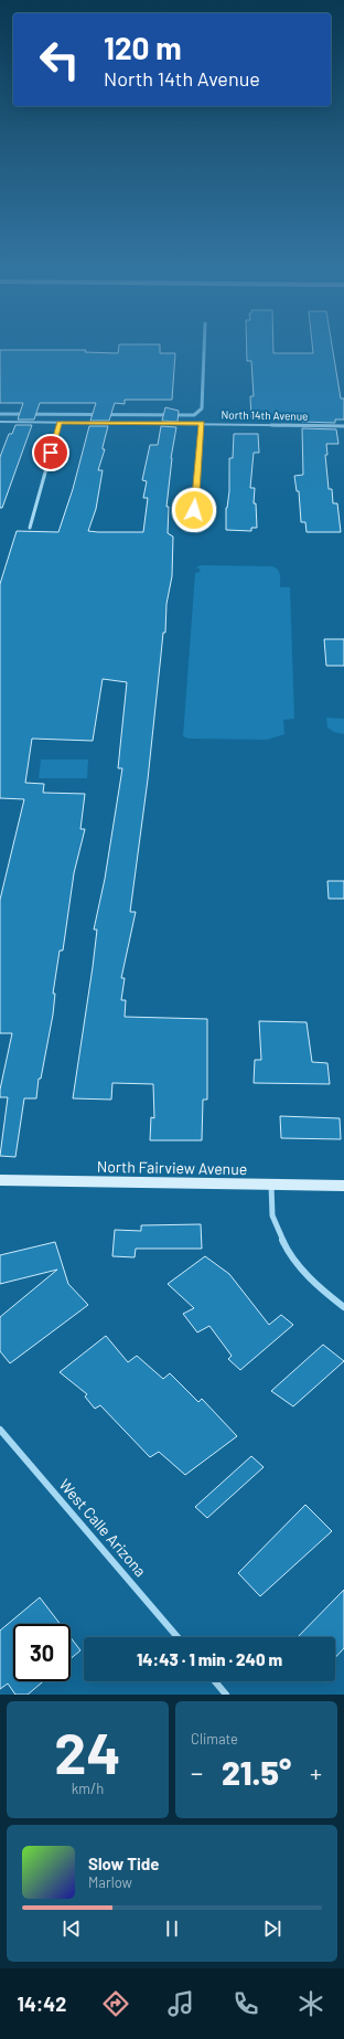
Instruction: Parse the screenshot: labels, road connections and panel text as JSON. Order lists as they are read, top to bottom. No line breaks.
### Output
{"streets":{"street":["North 14th Avenue","North Fairview Avenue","West Calle Arizona"]},"page":{"turn":["120 m","North 14th Avenue"],"limit":"30","trip":"14:43 · 1 min · 240 m","tile":[["24","km/h"],"Climate"],"heat":["−","21.5°","+"],"song":["Slow Tide","Marlow"],"tabs":"14:42"}}
